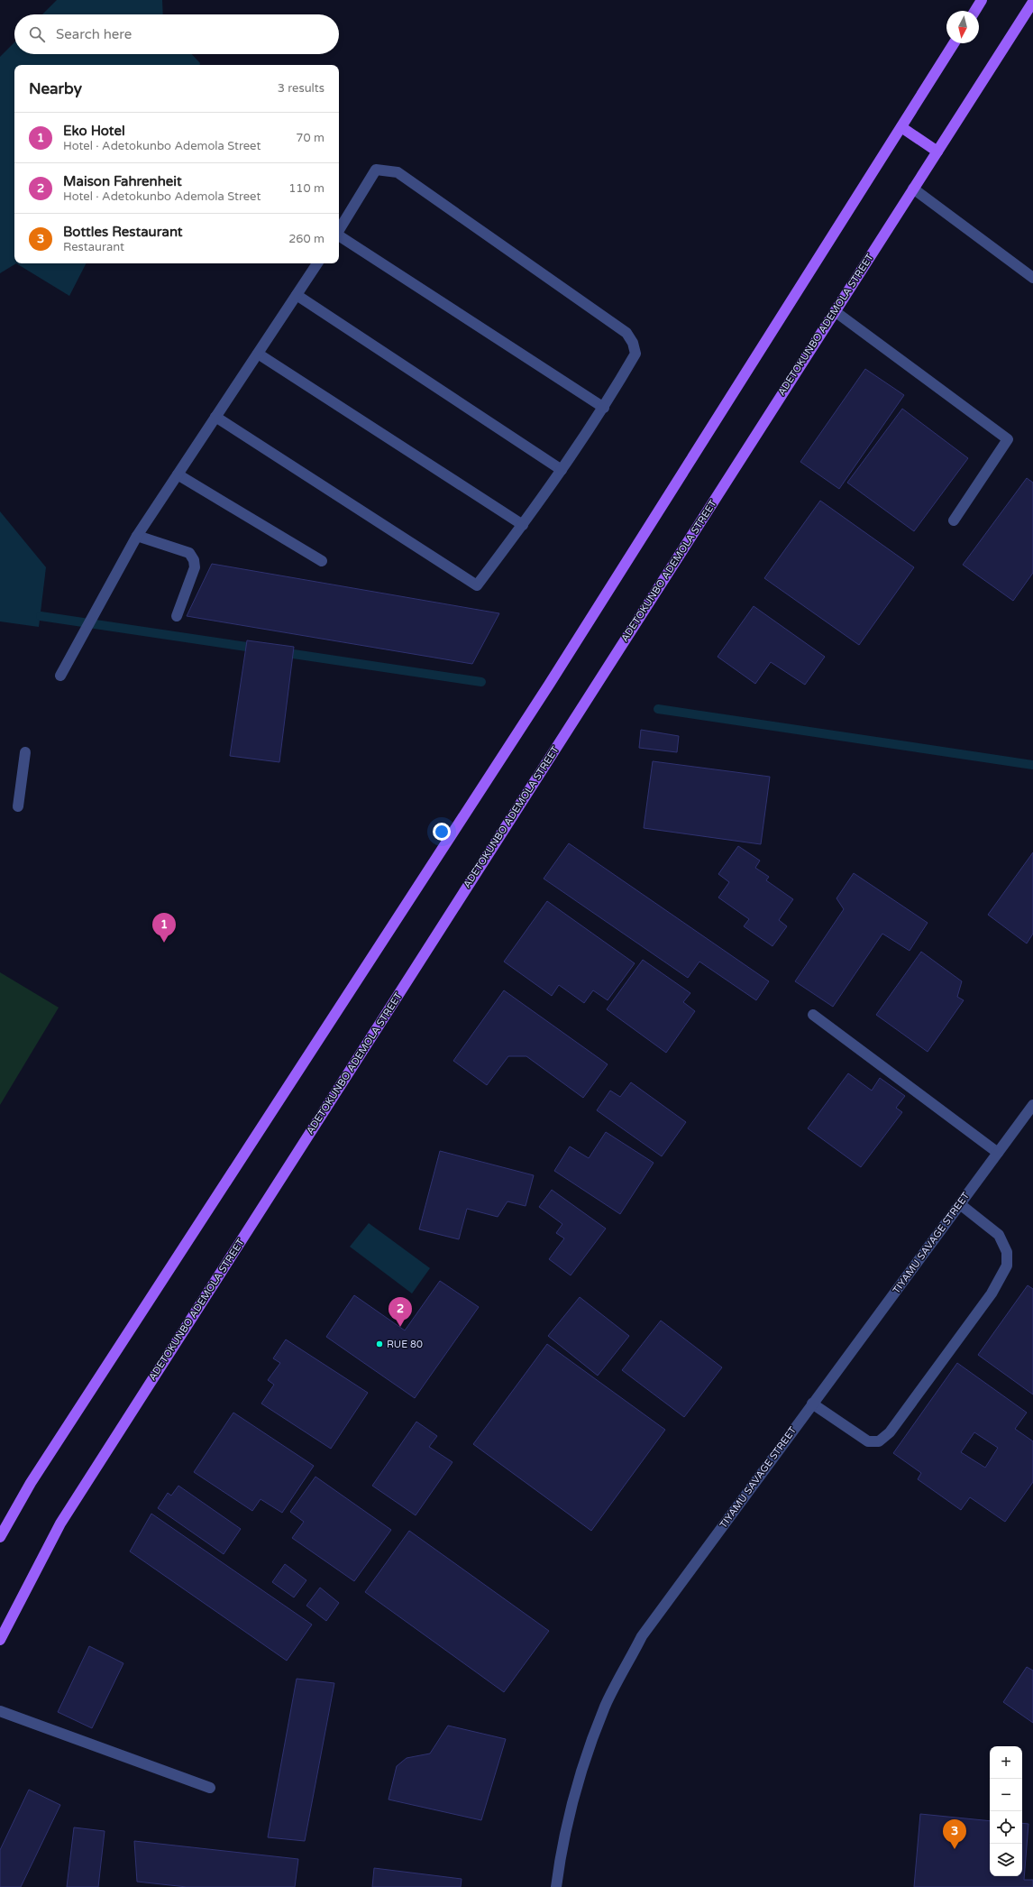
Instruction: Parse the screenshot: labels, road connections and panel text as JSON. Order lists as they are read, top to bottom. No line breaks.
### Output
{"streets":{"main road":["ADETOKUNBO ADEMOLA STREET"],"street":["TIYAMU SAVAGE STREET"]},"places":["RUE 80"],"north":"bottom","page":{"search":"Search here","heading":["Nearby","3 results"],"list":[{"mark":"1","name":"Eko Hotel","note":"Hotel · Adetokunbo Ademola Street","value":"70 m"},{"mark":"2","name":"Maison Fahrenheit","note":"Hotel · Adetokunbo Ademola Street","value":"110 m"},{"mark":"3","name":"Bottles Restaurant","note":"Restaurant","value":"260 m"}],"pins":["1","2","3"],"map_buttons":["+","−"]}}
